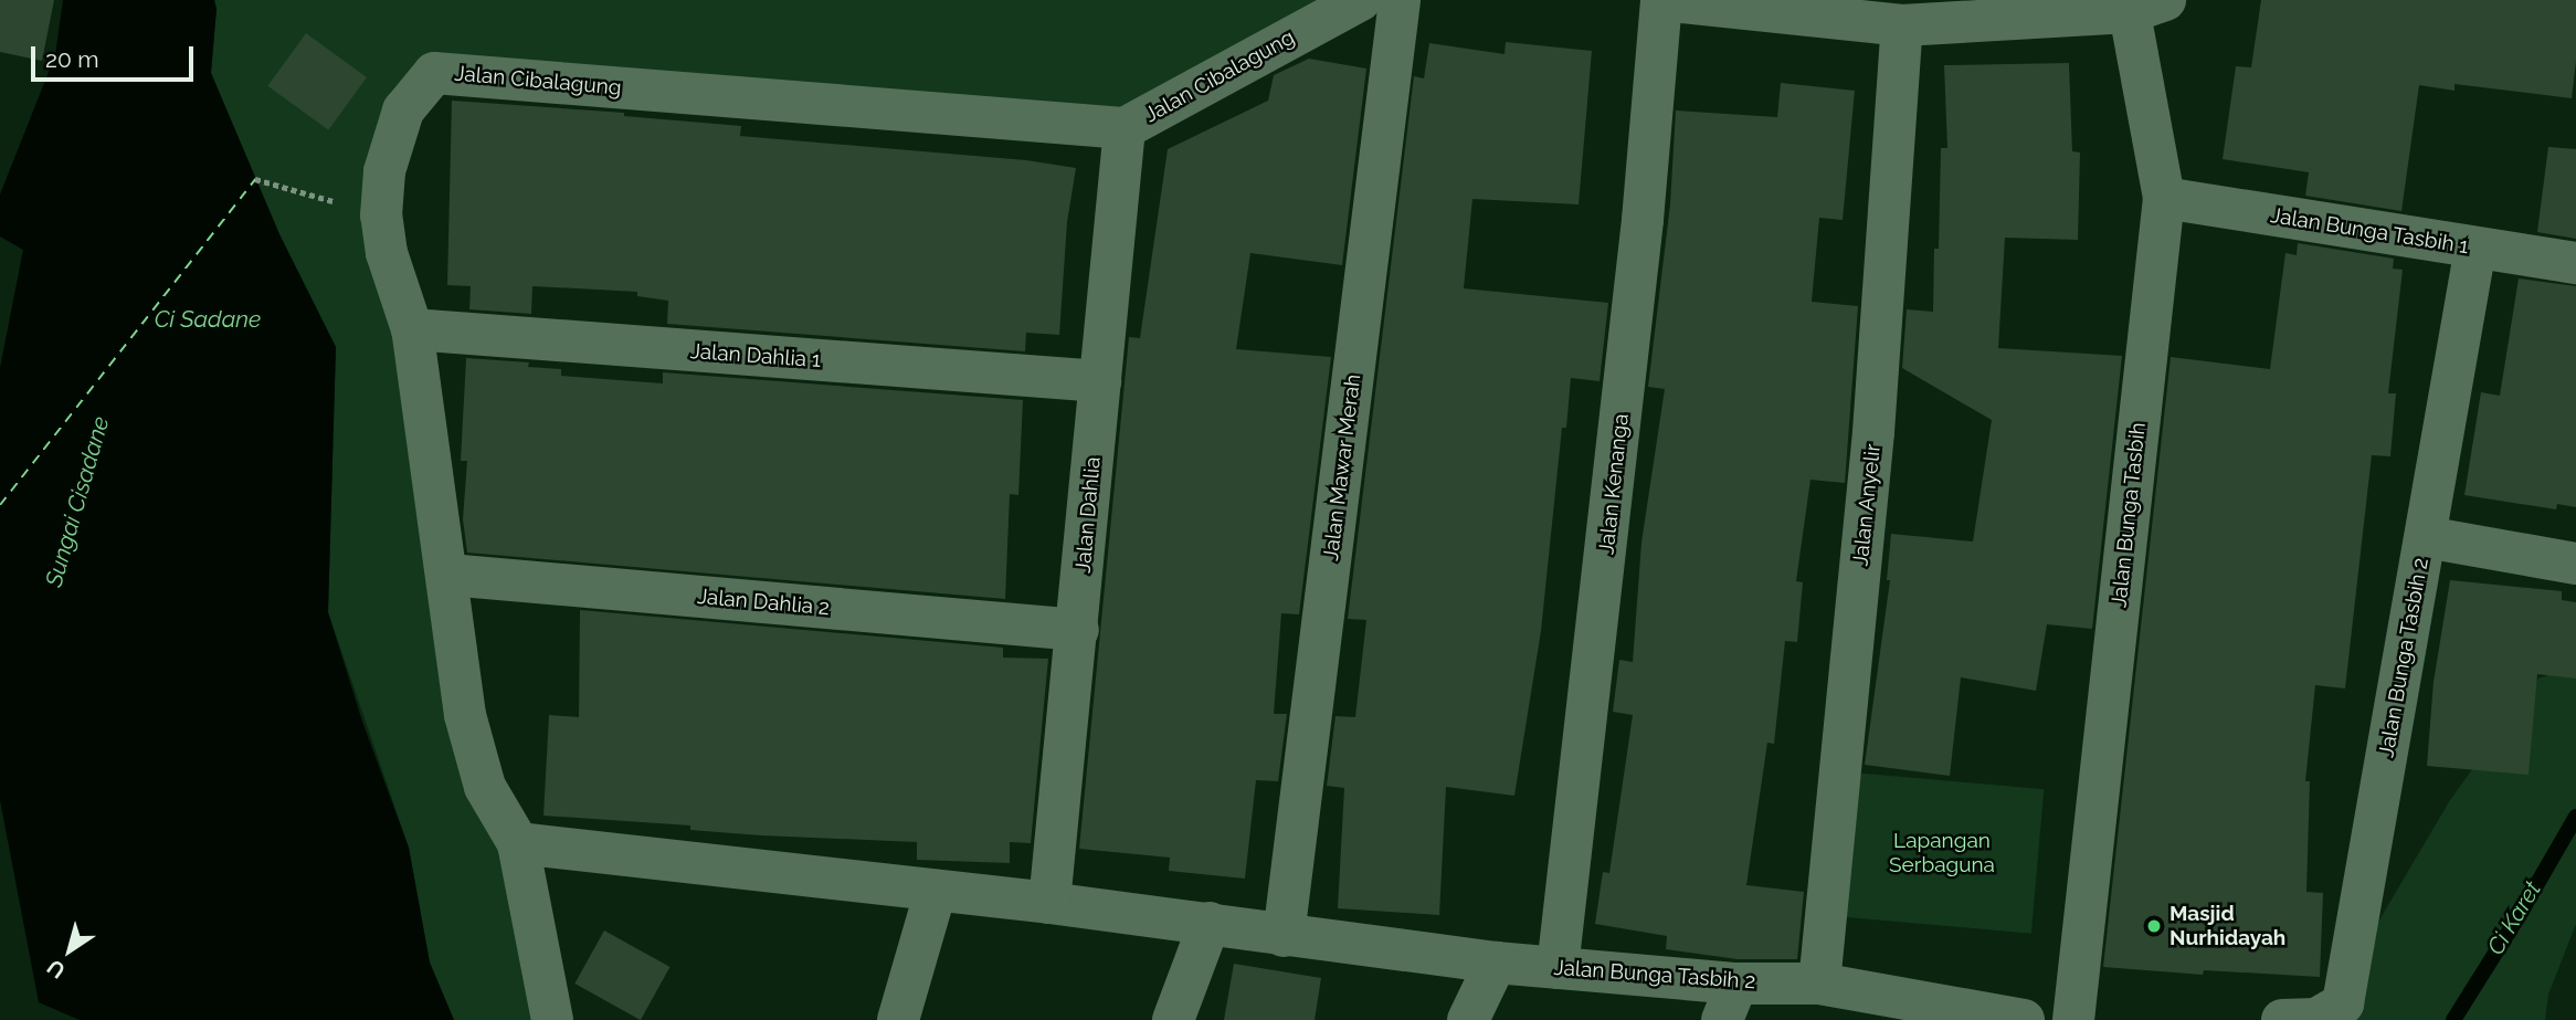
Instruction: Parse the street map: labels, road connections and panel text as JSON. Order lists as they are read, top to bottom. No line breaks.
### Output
{"streets":{"street":["Jalan Cibalagung","Jalan Bunga Tasbih 1","Jalan Dahlia 1","Jalan Mawar Merah","Jalan Kenanga","Jalan Anyelir","Jalan Dahlia","Jalan Bunga Tasbih","Jalan Dahlia 2","Jalan Bunga Tasbih 2"]},"crossings":[["Jalan Cibalagung","Jalan Dahlia 1"],["Jalan Cibalagung","Jalan Dahlia"],["Jalan Cibalagung","Jalan Dahlia 2"],["Jalan Cibalagung","Jalan Bunga Tasbih 2"],["Jalan Bunga Tasbih 1","Jalan Bunga Tasbih"],["Jalan Bunga Tasbih 1","Jalan Bunga Tasbih 2"],["Jalan Dahlia 1","Jalan Dahlia"],["Jalan Mawar Merah","Jalan Bunga Tasbih 2"],["Jalan Kenanga","Jalan Bunga Tasbih 2"],["Jalan Anyelir","Jalan Bunga Tasbih 2"],["Jalan Dahlia","Jalan Dahlia 2"],["Jalan Dahlia","Jalan Bunga Tasbih 2"]],"water":["Ci Sadane","Sungai Cisadane","Ci Karet"],"parks":["Lapangan Serbaguna"],"places":["Masjid Nurhidayah"],"scale_bar":"20 m","north":"bottom left"}
